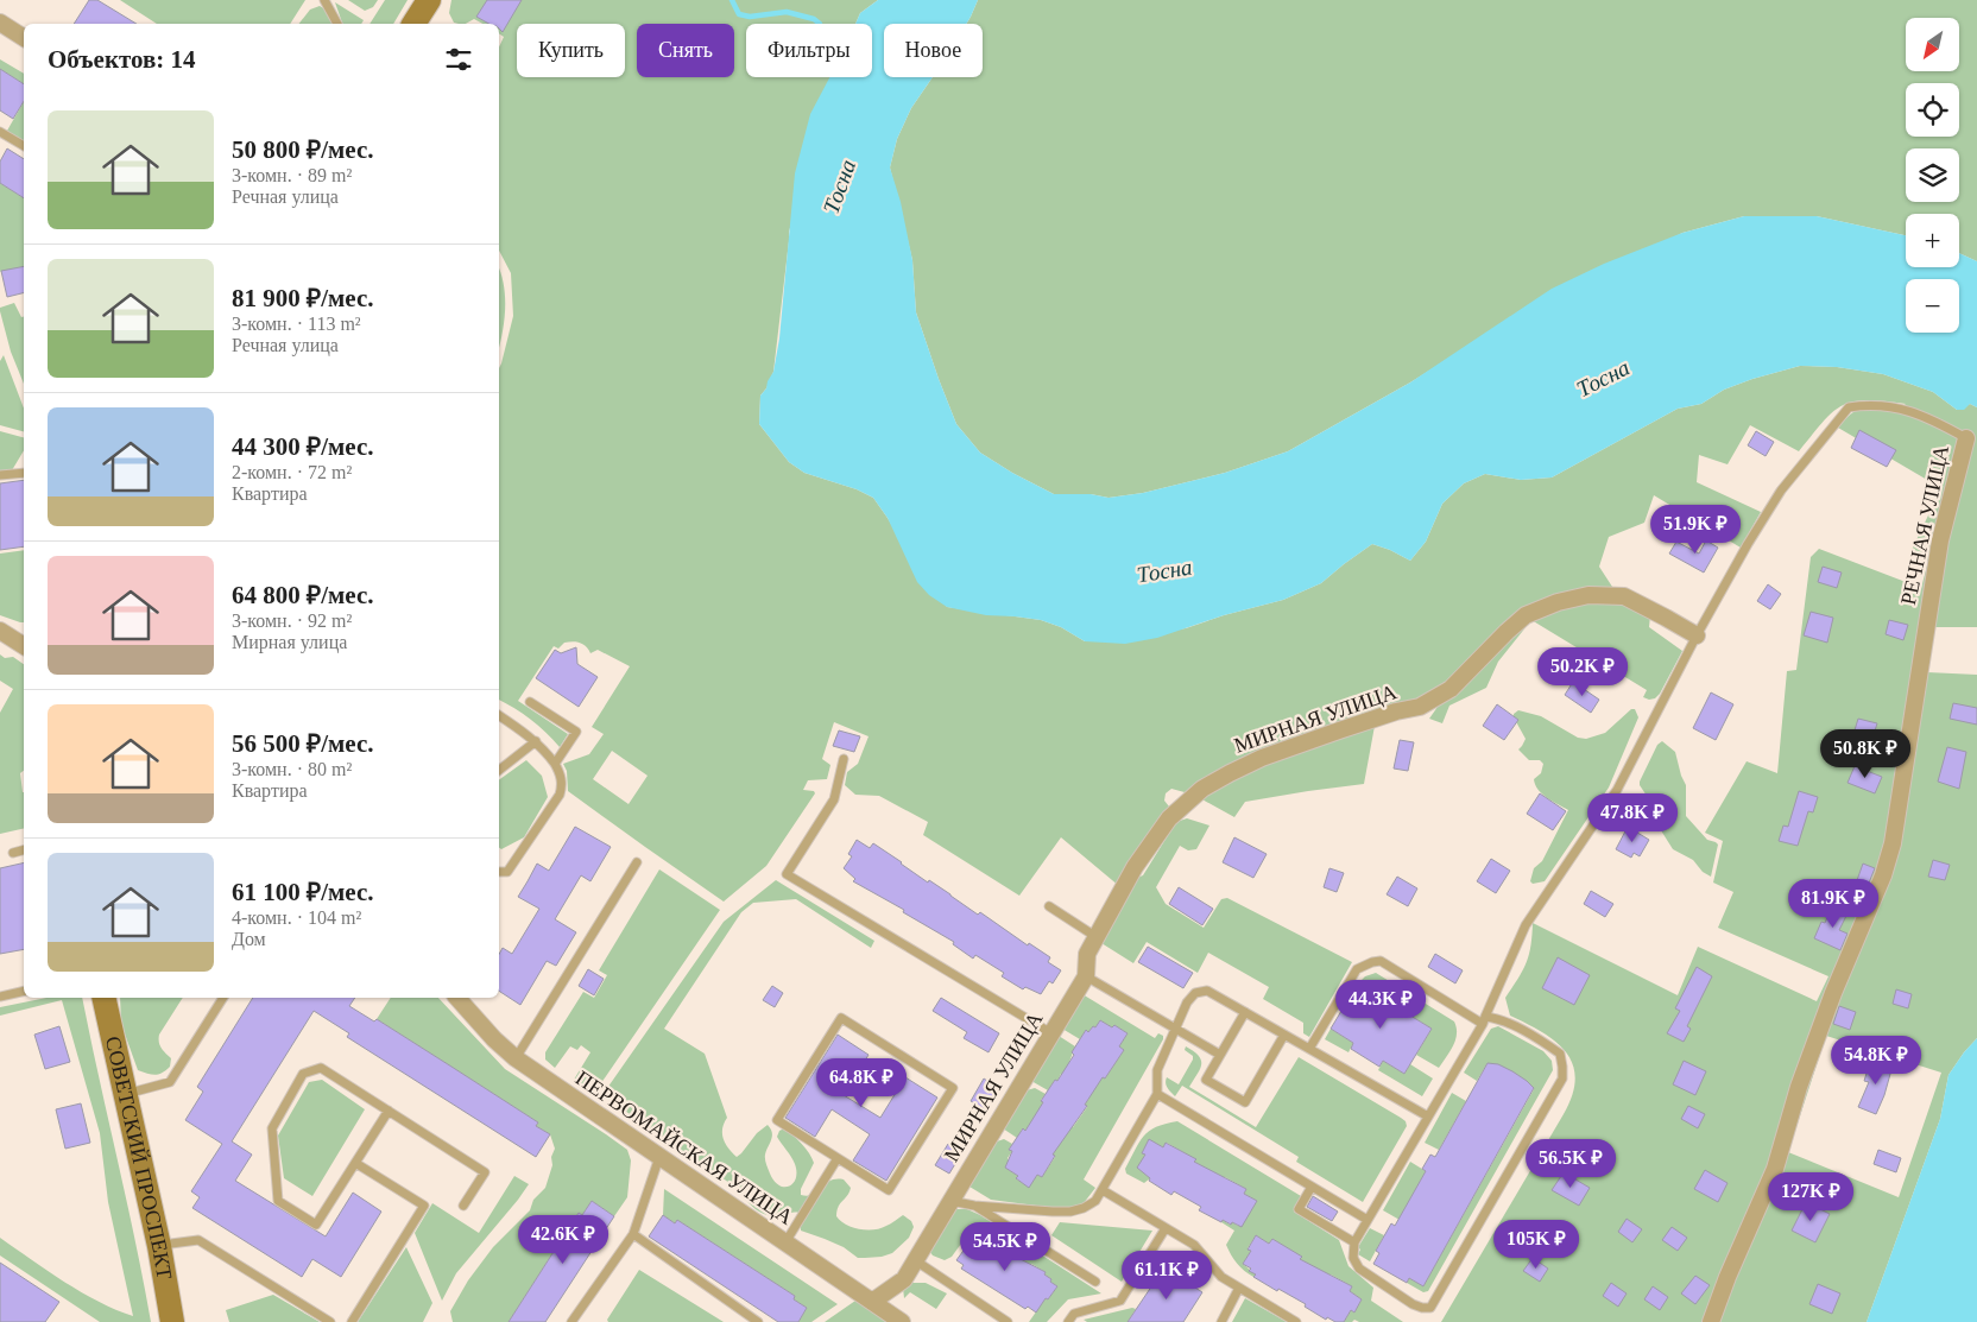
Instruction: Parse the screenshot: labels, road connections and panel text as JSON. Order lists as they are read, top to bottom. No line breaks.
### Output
{"streets":{"main road":["СОВЕТСКИЙ ПРОСПЕКТ"],"street":["РЕЧНАЯ УЛИЦА","МИРНАЯ УЛИЦА","ПЕРВОМАЙСКАЯ УЛИЦА"]},"crossings":[["РЕЧНАЯ УЛИЦА","МИРНАЯ УЛИЦА"],["МИРНАЯ УЛИЦА","ПЕРВОМАЙСКАЯ УЛИЦА"]],"water":["Тосна"],"north":"bottom left","page":{"map_buttons":["+","−"],"chip":["Купить","Снять","Фильтры","Новое"],"heading":"Объектов: 14","list":[{"name":"50 800 ₽/мес.","note":"3-комн. · 89 m² · Речная улица"},{"name":"81 900 ₽/мес.","note":"3-комн. · 113 m² · Речная улица"},{"name":"44 300 ₽/мес.","note":"2-комн. · 72 m² · Квартира"},{"name":"64 800 ₽/мес.","note":"3-комн. · 92 m² · Мирная улица"},{"name":"56 500 ₽/мес.","note":"3-комн. · 80 m² · Квартира"},{"name":"61 100 ₽/мес.","note":"4-комн. · 104 m² · Дом"}],"price":["51.9K ₽","50.2K ₽","50.8K ₽","47.8K ₽","81.9K ₽","44.3K ₽","54.8K ₽","64.8K ₽","56.5K ₽","127K ₽","42.6K ₽","105K ₽","54.5K ₽","61.1K ₽"]}}
